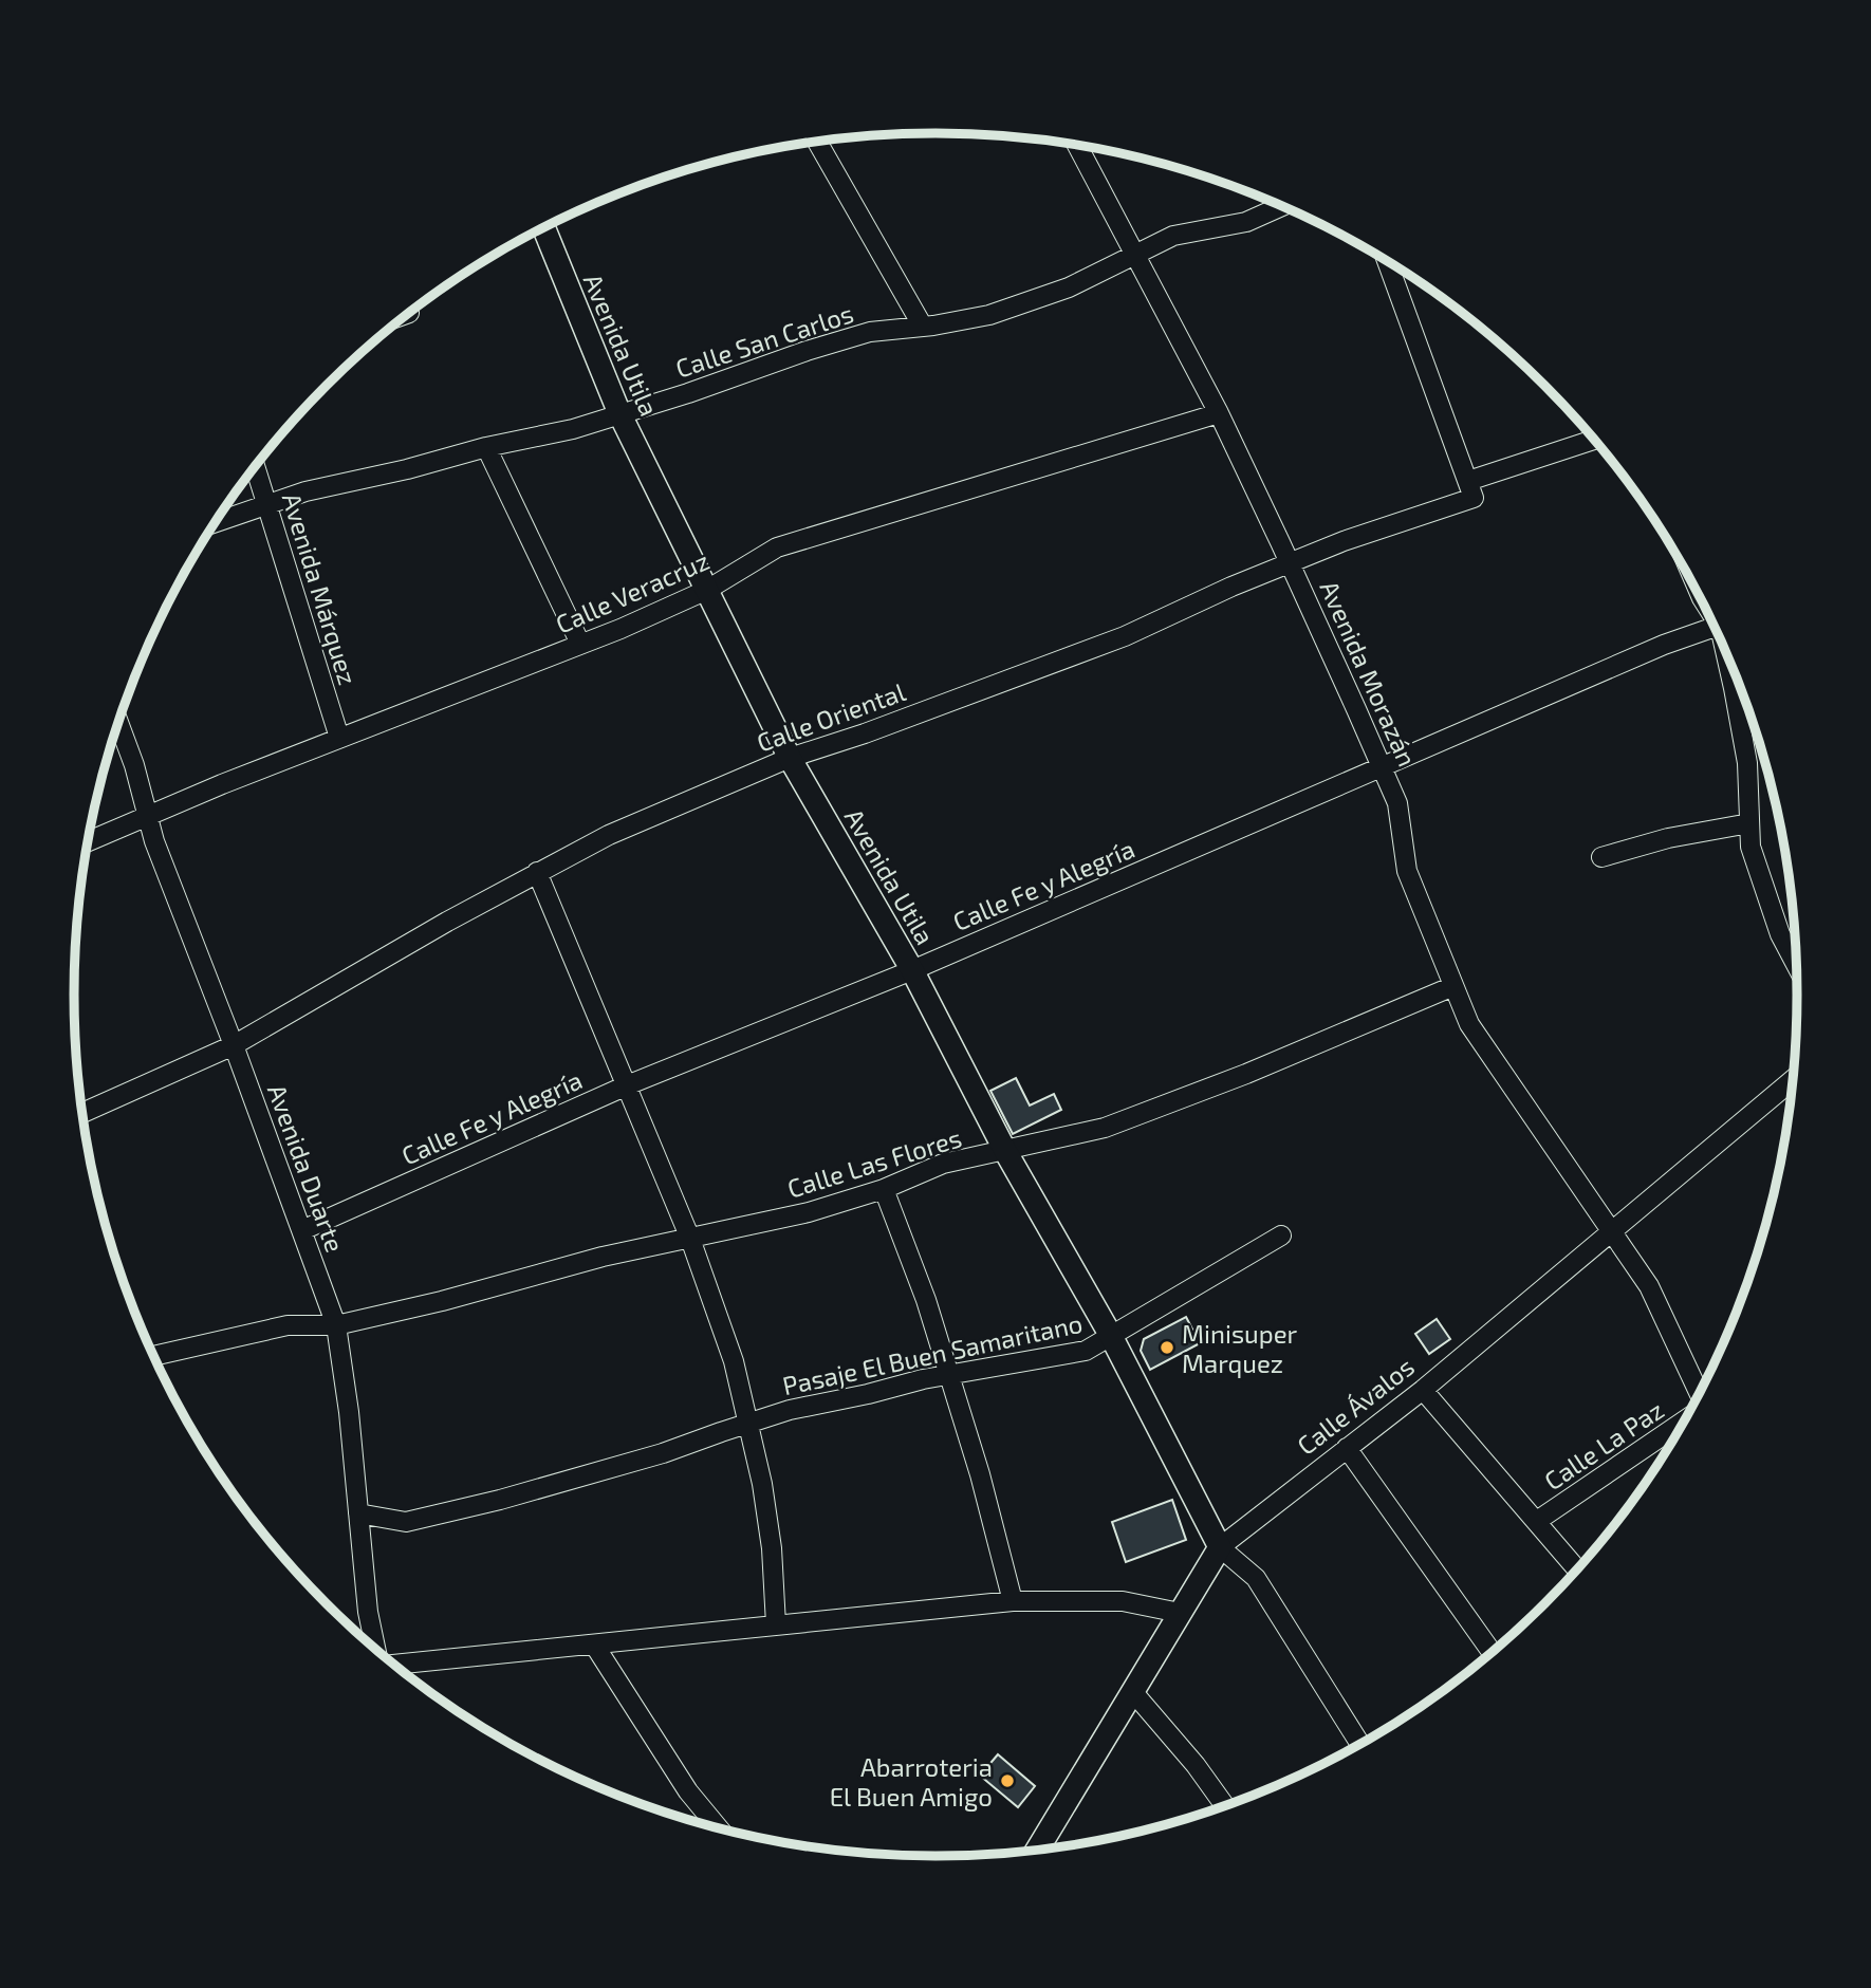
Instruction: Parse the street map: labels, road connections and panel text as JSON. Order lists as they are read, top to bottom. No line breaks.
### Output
{"streets":{"street":["Calle San Carlos","Avenida Utila","Avenida Márquez","Calle Veracruz","Avenida Morazán","Calle Oriental","Calle Fe y Alegría","Calle Las Flores","Avenida Duarte","Pasaje El Buen Samaritano","Calle Ávalos","Calle La Paz"]},"crossings":[["Calle San Carlos","Avenida Utila"],["Calle San Carlos","Avenida Márquez"],["Calle San Carlos","Avenida Morazán"],["Avenida Utila","Calle Veracruz"],["Avenida Utila","Calle Oriental"],["Avenida Utila","Calle Fe y Alegría"],["Avenida Utila","Calle Las Flores"],["Avenida Utila","Pasaje El Buen Samaritano"],["Avenida Utila","Calle Ávalos"],["Avenida Márquez","Calle Veracruz"],["Calle Veracruz","Avenida Morazán"],["Calle Veracruz","Avenida Duarte"],["Avenida Morazán","Calle Oriental"],["Avenida Morazán","Calle Fe y Alegría"],["Avenida Morazán","Calle Las Flores"],["Avenida Morazán","Calle Ávalos"],["Calle Oriental","Avenida Duarte"],["Calle Fe y Alegría","Avenida Duarte"],["Calle Las Flores","Avenida Duarte"],["Avenida Duarte","Pasaje El Buen Samaritano"]],"places":["Minisuper Marquez","Abarroteria El Buen Amigo"]}
